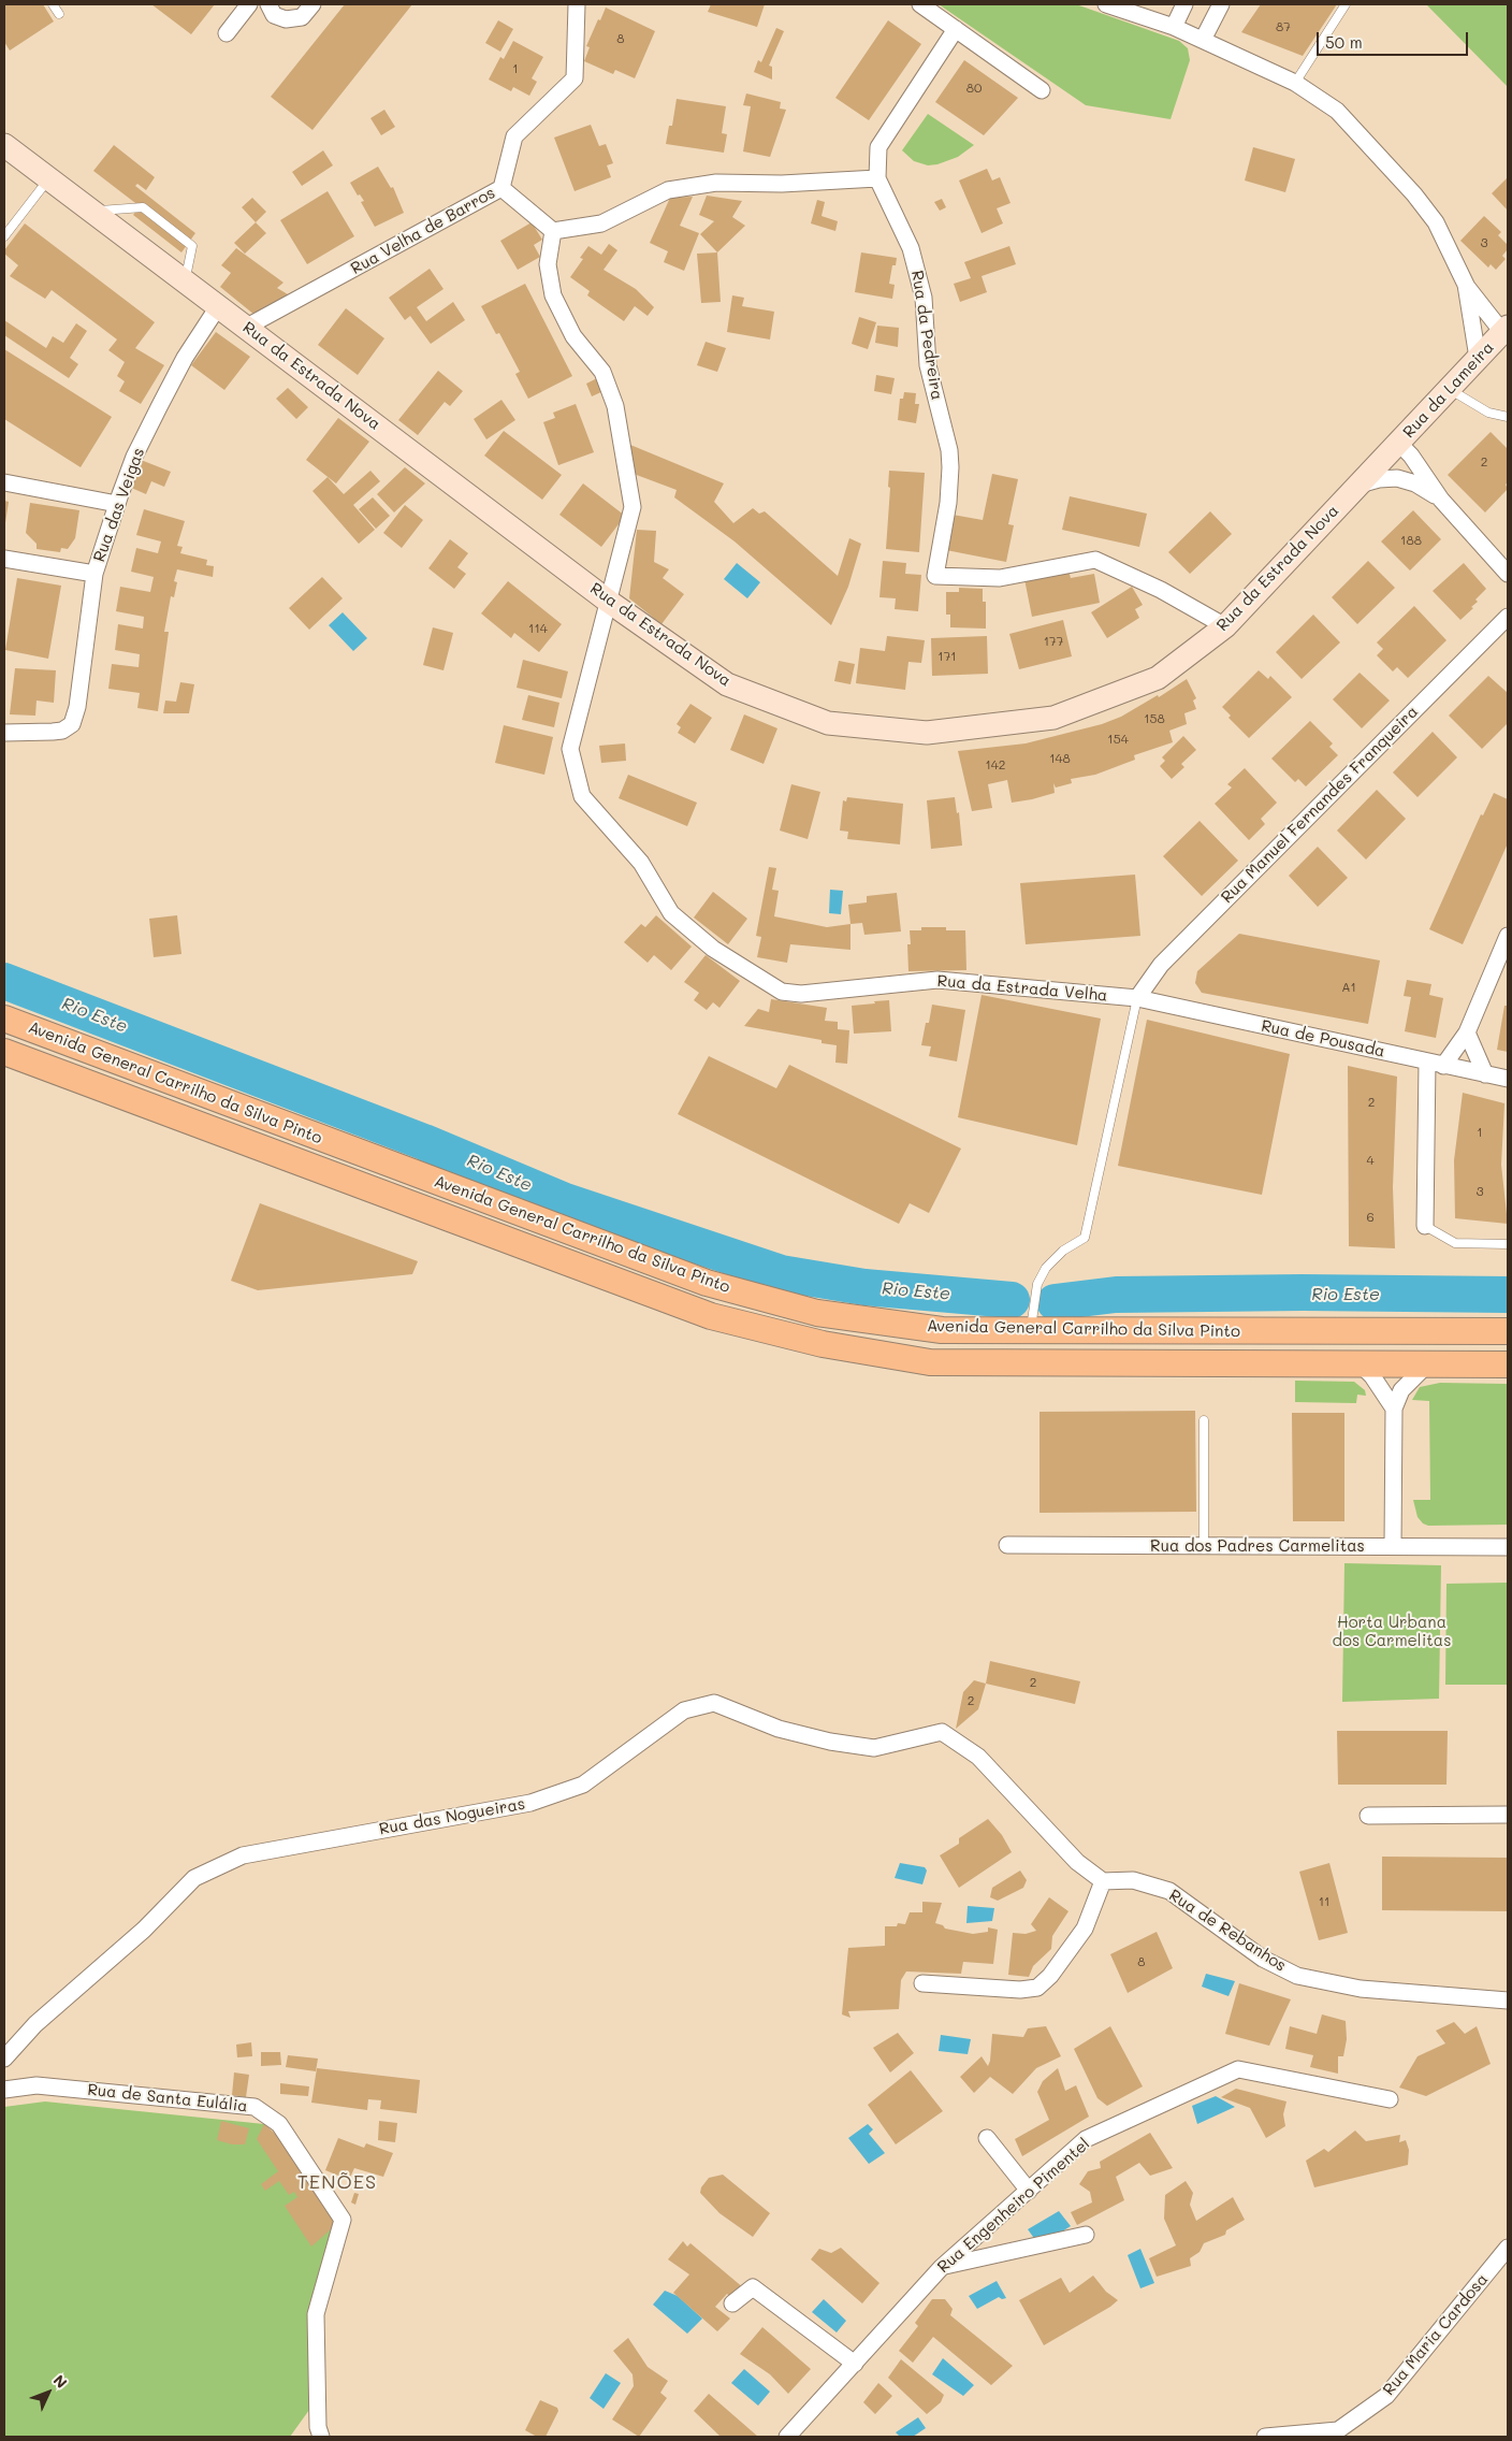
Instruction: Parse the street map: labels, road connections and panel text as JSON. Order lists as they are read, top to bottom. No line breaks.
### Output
{"streets":{"main road":["Rua da Estrada Nova","Rua da Lameira","Avenida General Carrilho da Silva Pinto"],"street":["Rua Velha de Barros","Rua da Pedreira","Rua das Veigas","Rua Manuel Fernandes Franqueira","Rua da Estrada Velha","Rua de Pousada","Rua dos Padres Carmelitas","Rua das Nogueiras","Rua de Rebanhos","Rua de Santa Eulália","Rua Engenheiro Pimentel","Rua Maria Cardosa"]},"crossings":[["Rua Velha de Barros","Rua da Estrada Nova"],["Rua Velha de Barros","Rua da Estrada Velha"],["Rua da Pedreira","Rua da Estrada Nova"],["Rua da Estrada Nova","Rua da Lameira"],["Rua da Estrada Nova","Rua das Veigas"],["Rua da Estrada Nova","Rua da Estrada Velha"],["Rua Manuel Fernandes Franqueira","Rua da Estrada Velha"],["Rua Manuel Fernandes Franqueira","Rua de Pousada"],["Rua da Estrada Velha","Rua de Pousada"],["Rua das Nogueiras","Rua de Rebanhos"]],"districts":["TENÕES"],"water":["Rio Este"],"parks":["Horta Urbana dos Carmelitas"],"house_numbers":["87","8","1","80","3","2","188","114","177","171","158","154","148","142","A1","2","1","4","3","6","2","2","11","8"],"scale_bar":"50 m","north":"top right"}
